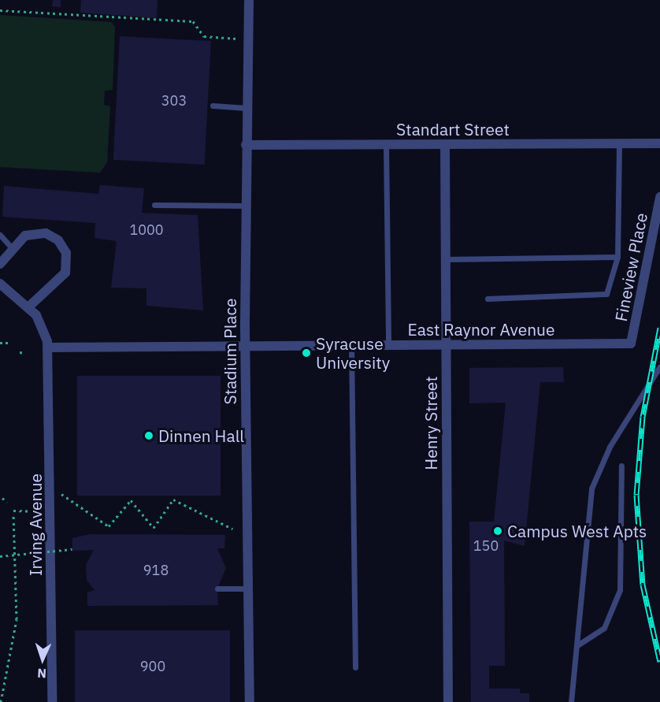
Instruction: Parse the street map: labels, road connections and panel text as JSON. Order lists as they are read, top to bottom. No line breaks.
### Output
{"streets":{"street":["Standart Street","Fineview Place","East Raynor Avenue","Stadium Place","Henry Street","Irving Avenue"]},"crossings":[["Standart Street","Stadium Place"],["Standart Street","Henry Street"],["Fineview Place","East Raynor Avenue"],["East Raynor Avenue","Stadium Place"],["East Raynor Avenue","Henry Street"],["East Raynor Avenue","Irving Avenue"]],"places":["Syracuse University","Dinnen Hall","Campus West Apts"],"house_numbers":["303","1000","150","918","900"],"north":"bottom"}
